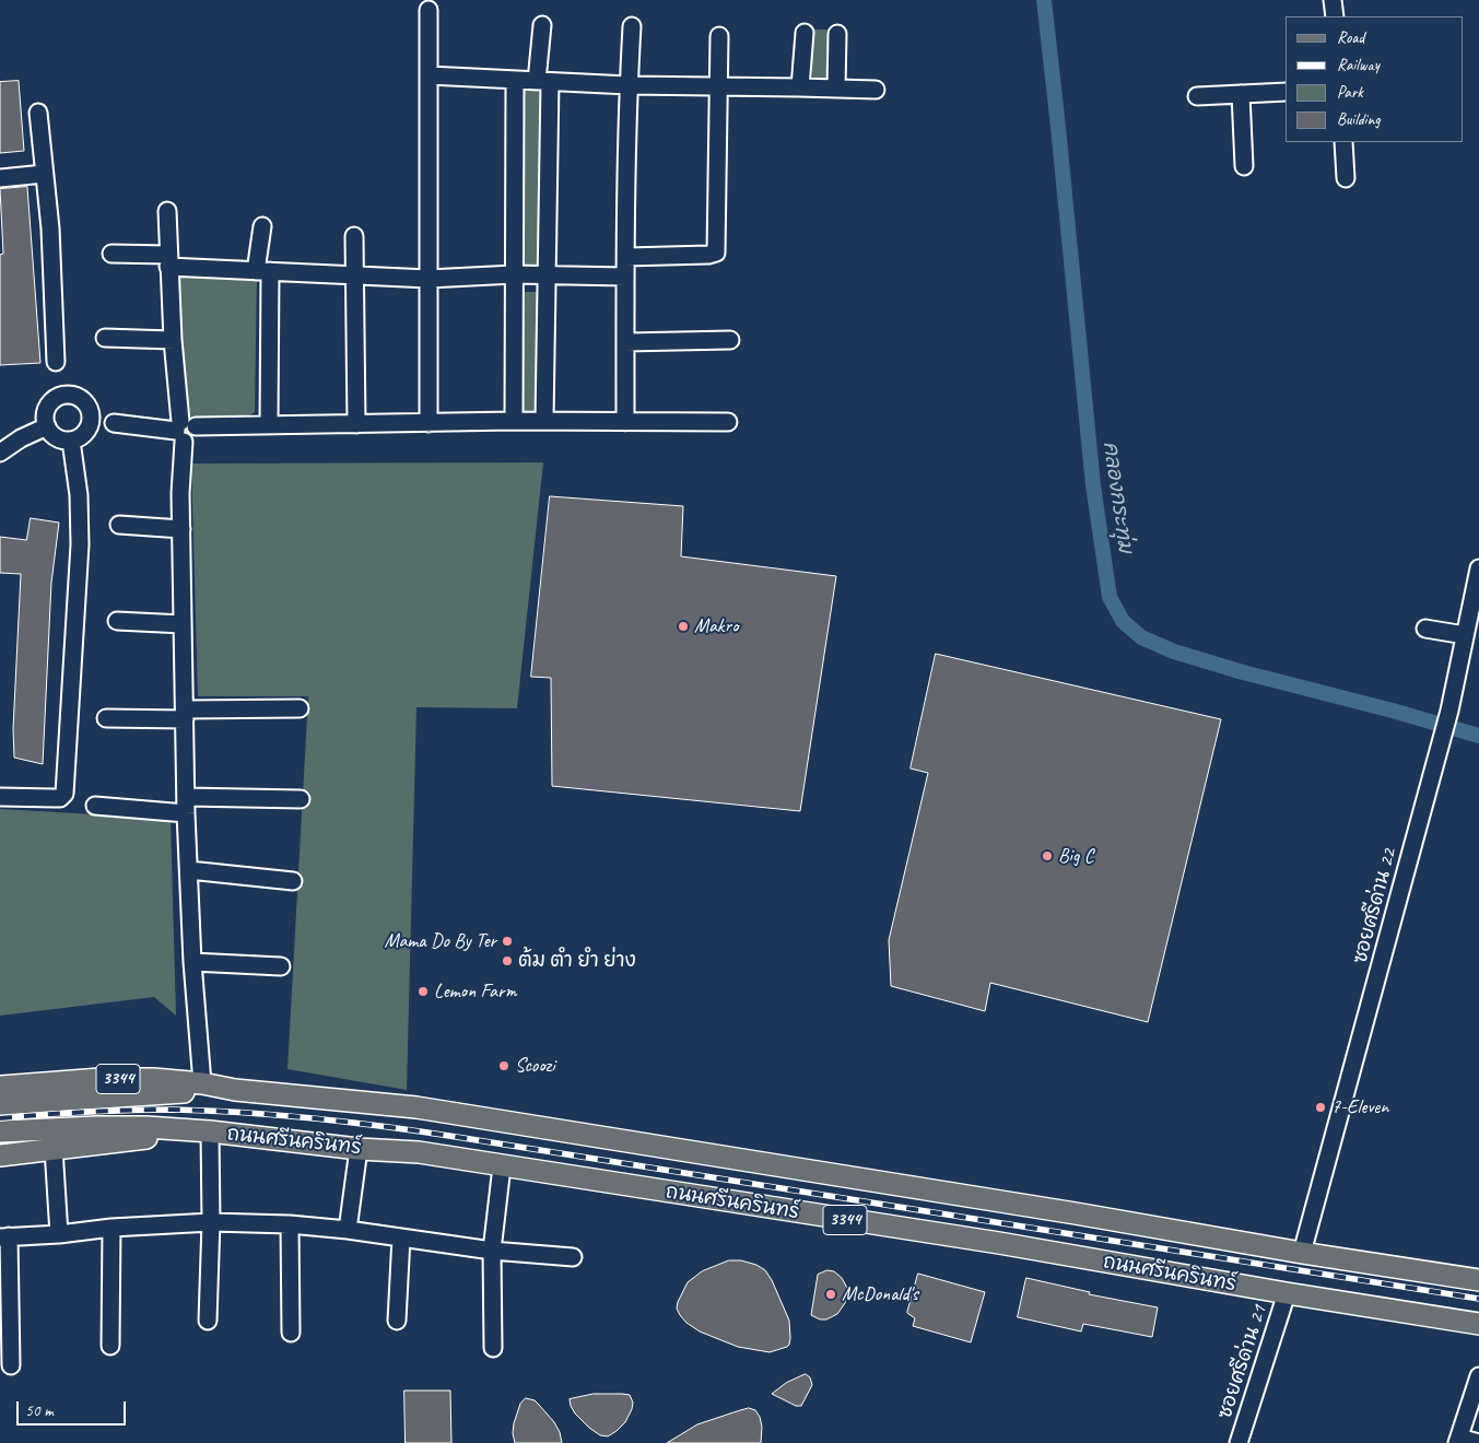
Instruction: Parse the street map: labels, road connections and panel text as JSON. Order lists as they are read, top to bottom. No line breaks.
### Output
{"streets":{"main road":["3344","ถนนศรีนครินทร์"],"street":["ซอยศรีด่าน 22","ซอยศรีด่าน 21"]},"crossings":[["ซอยศรีด่าน 22","3344"],["ถนนศรีนครินทร์","ซอยศรีด่าน 21"]],"water":["คลองกระทุ่ม"],"places":["Makro","Big C","Mama Do By Ter","ต้ม ตำ ยำ ย่าง","Lemon Farm","Scoozi","7-Eleven","McDonald's"],"legend":["Road","Railway","Park","Building"],"scale_bar":"50 m"}
